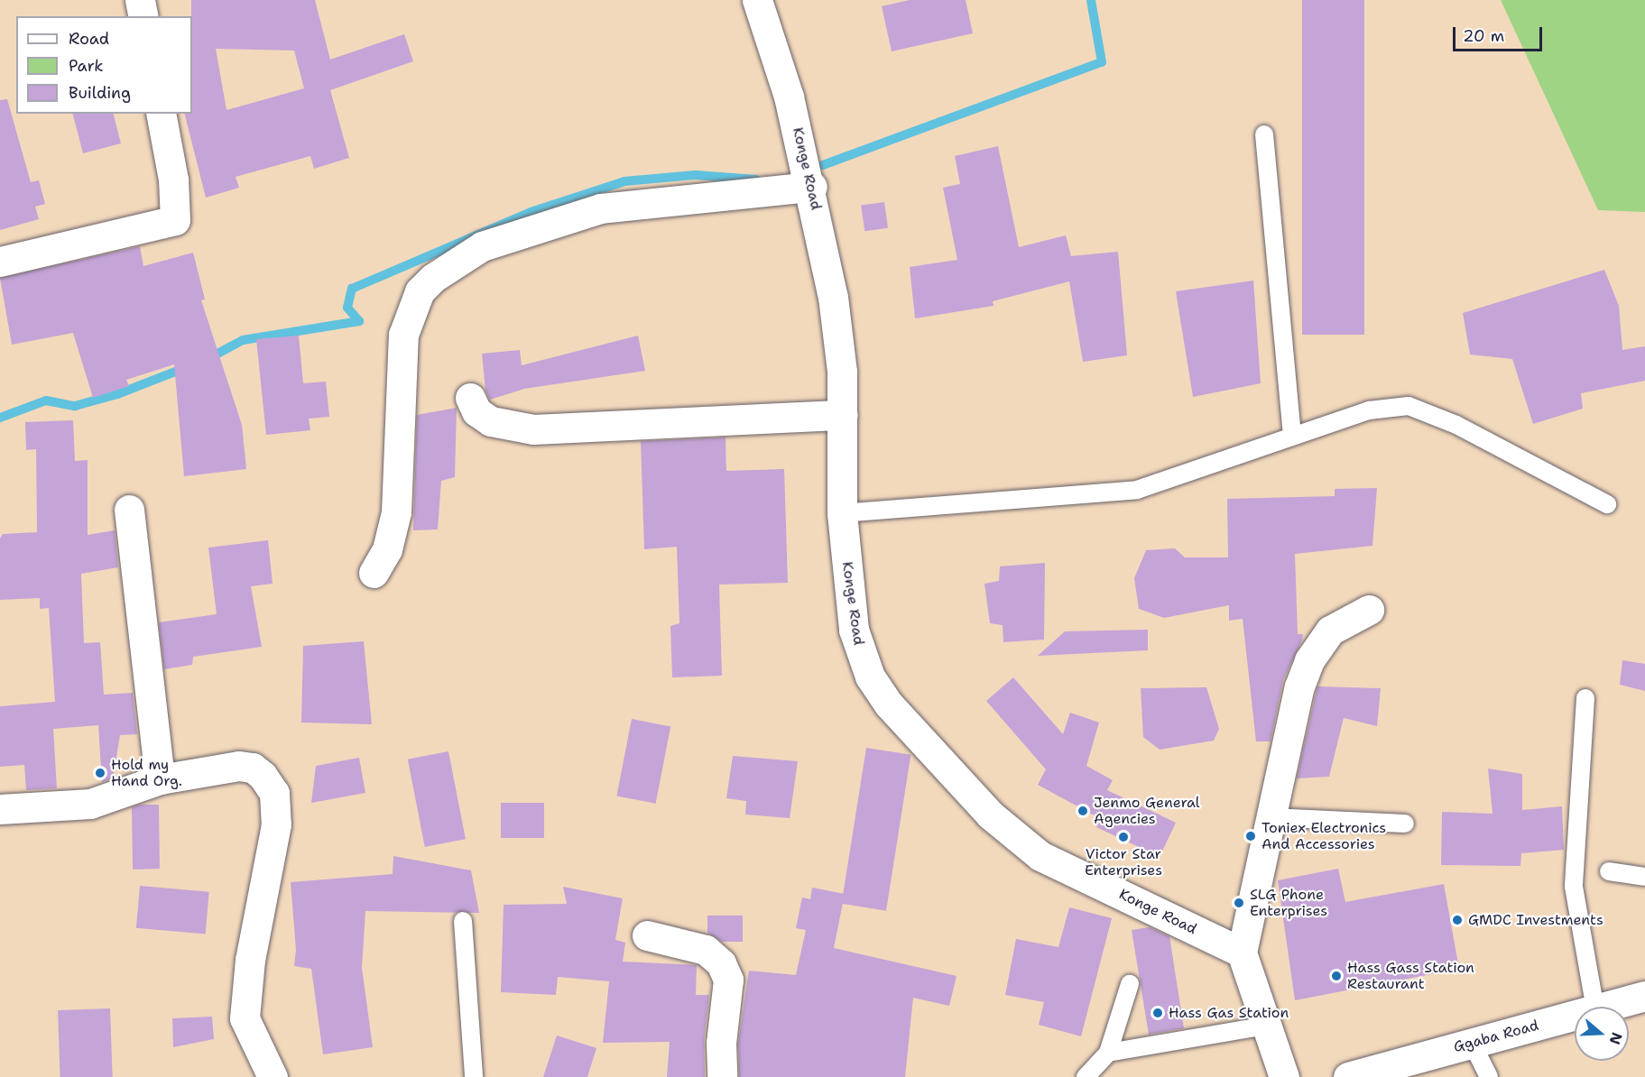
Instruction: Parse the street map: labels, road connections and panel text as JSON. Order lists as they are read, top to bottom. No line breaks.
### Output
{"streets":{"street":["Konge Road","Ggaba Road"]},"places":["Hold my Hand Org.","Jenmo General Agencies","Toniex Electronics And Accessories","Victor Star Enterprises","SLG Phone Enterprises","GMDC Investments","Hass Gass Station Restaurant","Hass Gas Station"],"legend":["Road","Park","Building"],"scale_bar":"20 m","north":"right"}
